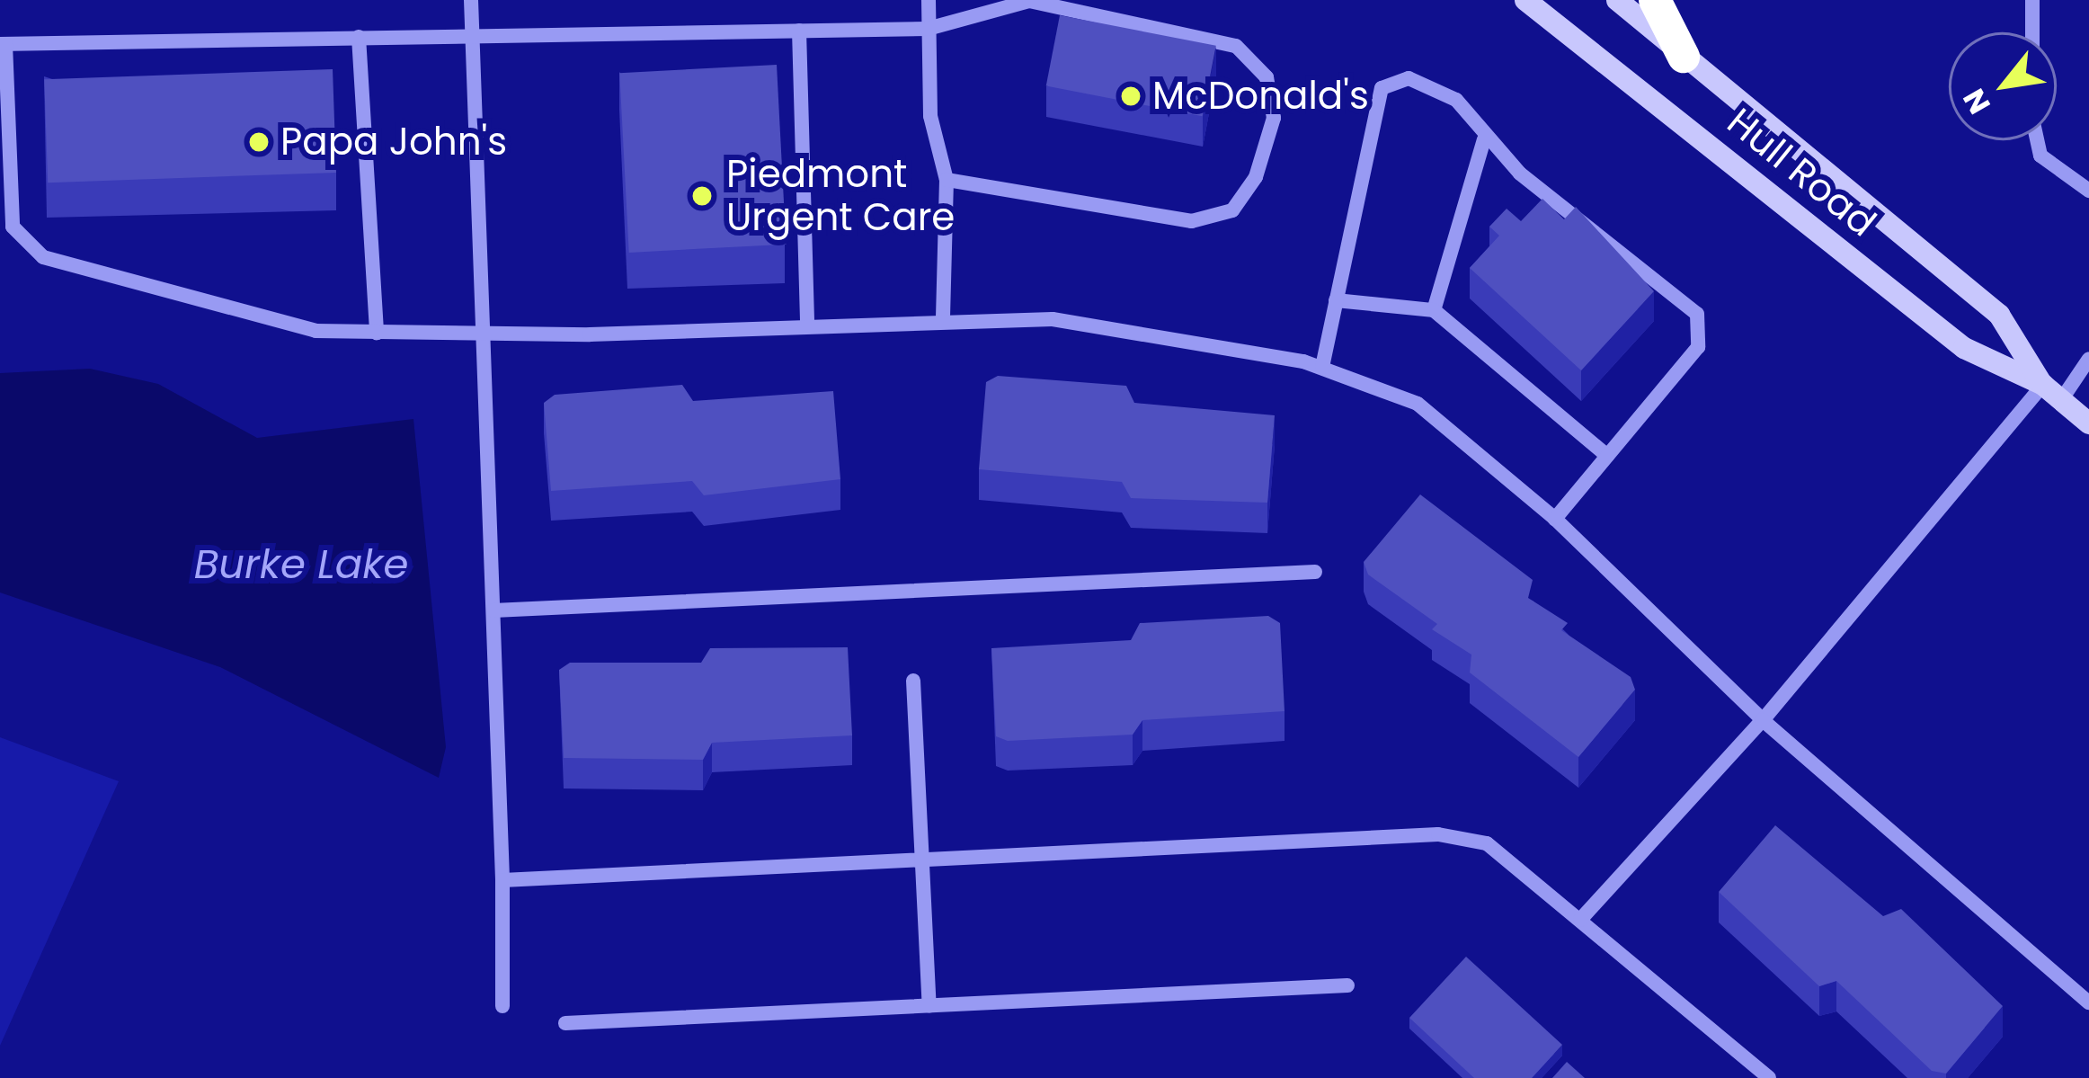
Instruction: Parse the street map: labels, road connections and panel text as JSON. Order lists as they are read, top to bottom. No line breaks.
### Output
{"streets":{"main road":["Hull Road"]},"water":["Burke Lake"],"places":["McDonald's","Papa John's","Piedmont Urgent Care"],"north":"bottom left"}
